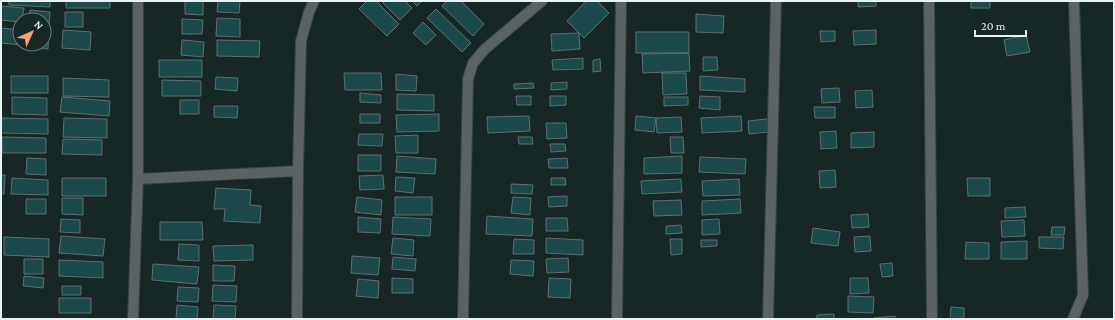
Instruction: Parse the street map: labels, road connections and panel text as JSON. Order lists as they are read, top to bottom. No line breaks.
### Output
{"scale_bar":"20 m","north":"top right"}
